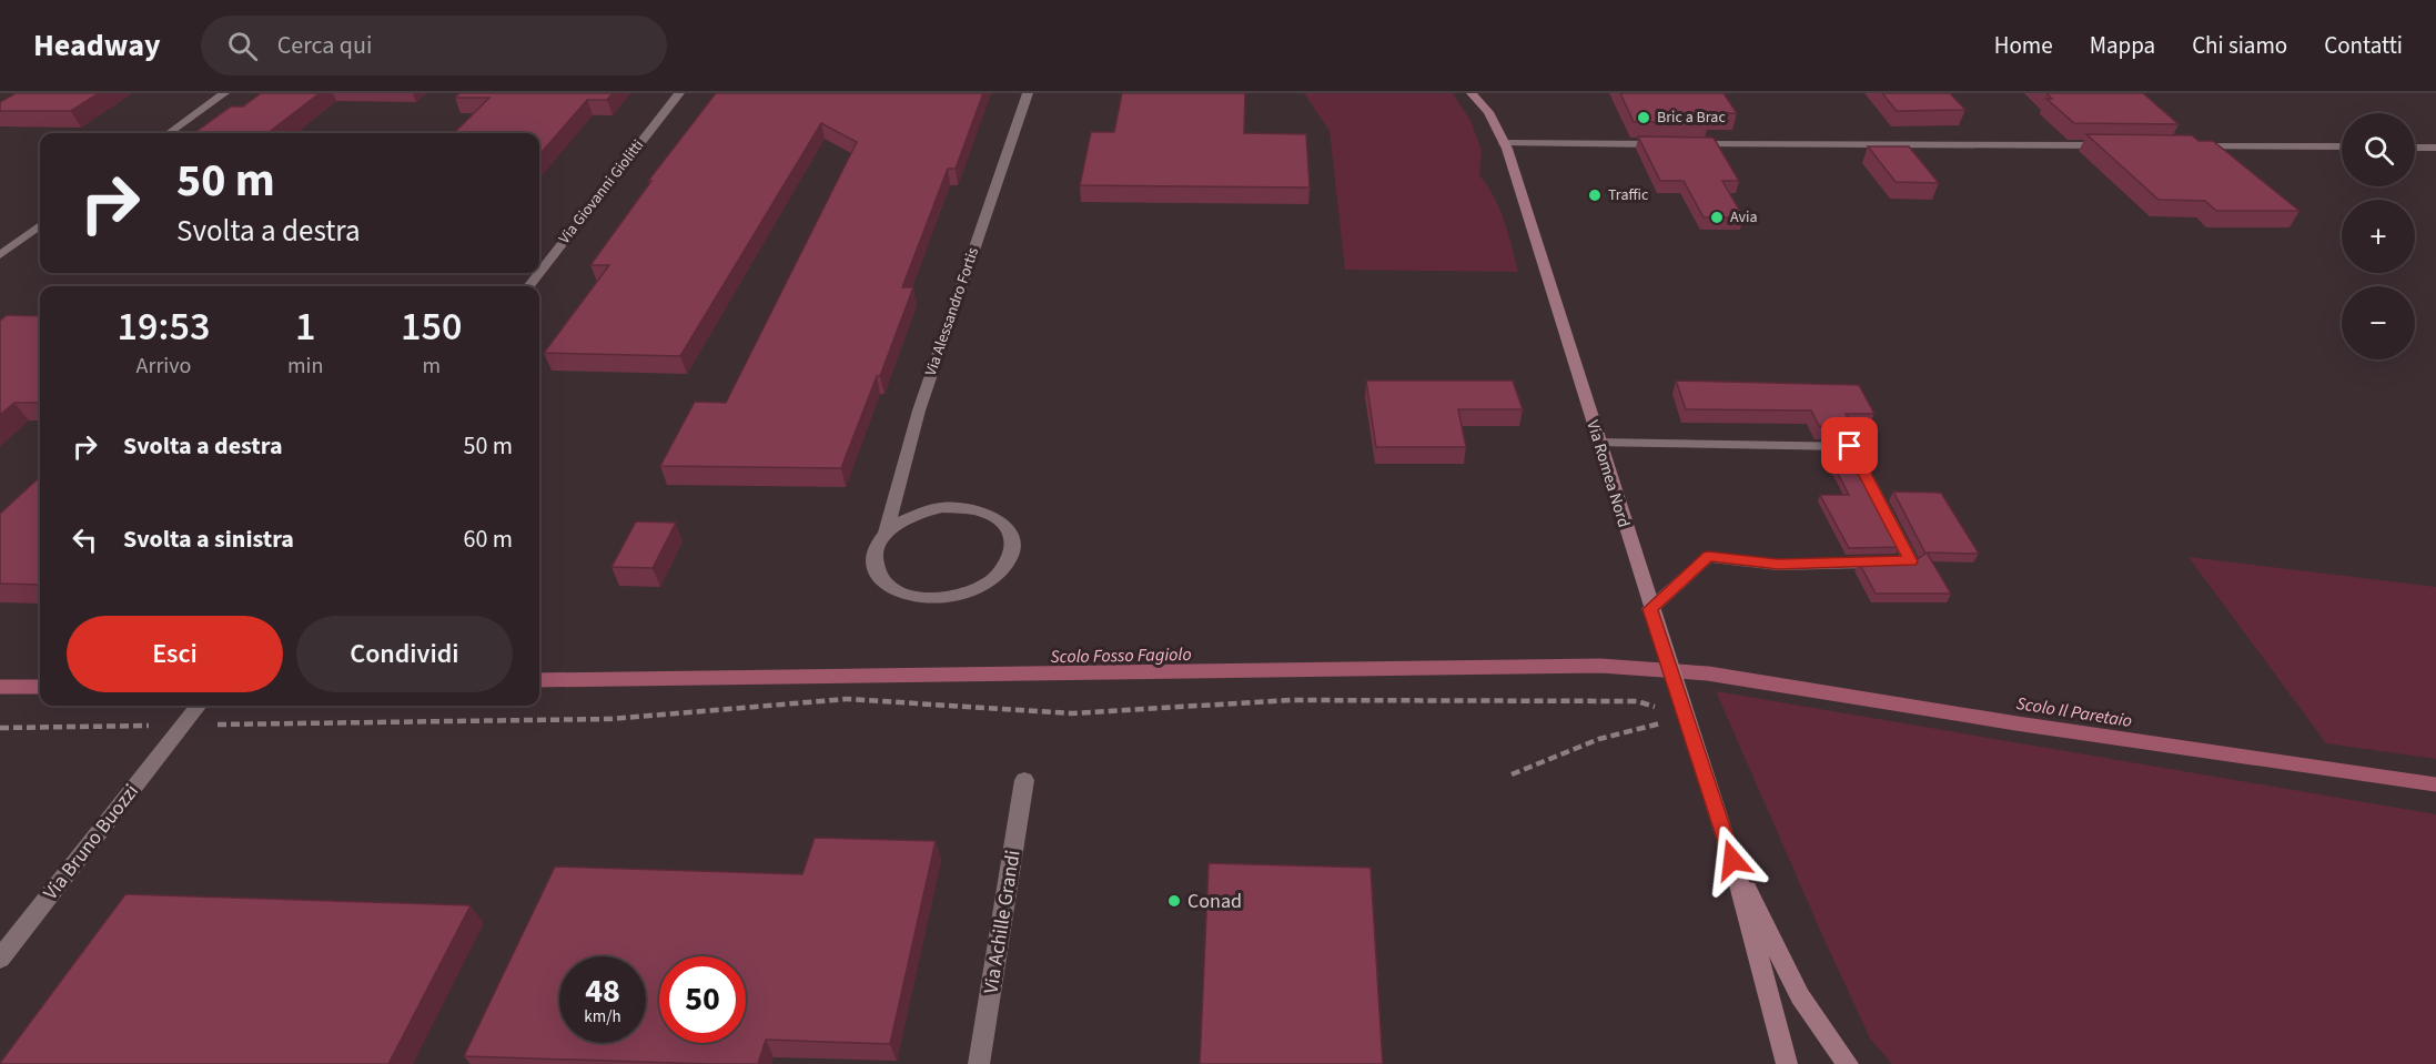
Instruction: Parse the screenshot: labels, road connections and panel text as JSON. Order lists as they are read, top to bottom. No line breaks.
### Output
{"streets":{"main road":["Via Romea Nord"],"street":["Via Giovanni Giolitti","Via Alessandro Fortis","Via Bruno Buozzi","Via Achille Grandi"]},"water":["Scolo Fosso Fagiolo","Scolo Il Paretaio"],"places":["Bric a Brac","Traffic","Avia","Conad"],"page":{"header":"Headway","search":"Cerca qui","nav":["Home","Mappa","Chi siamo","Contatti"],"map_buttons":["+","−"],"turn":["50 m","Svolta a destra"],"eta":["19:53","Arrivo","1","min","150","m"],"list":[{"name":"Svolta a destra","value":"50 m"},{"name":"Svolta a sinistra","value":"60 m"}],"buttons":["Esci","Condividi"],"speed":"48 km/h","limit":"50"}}
